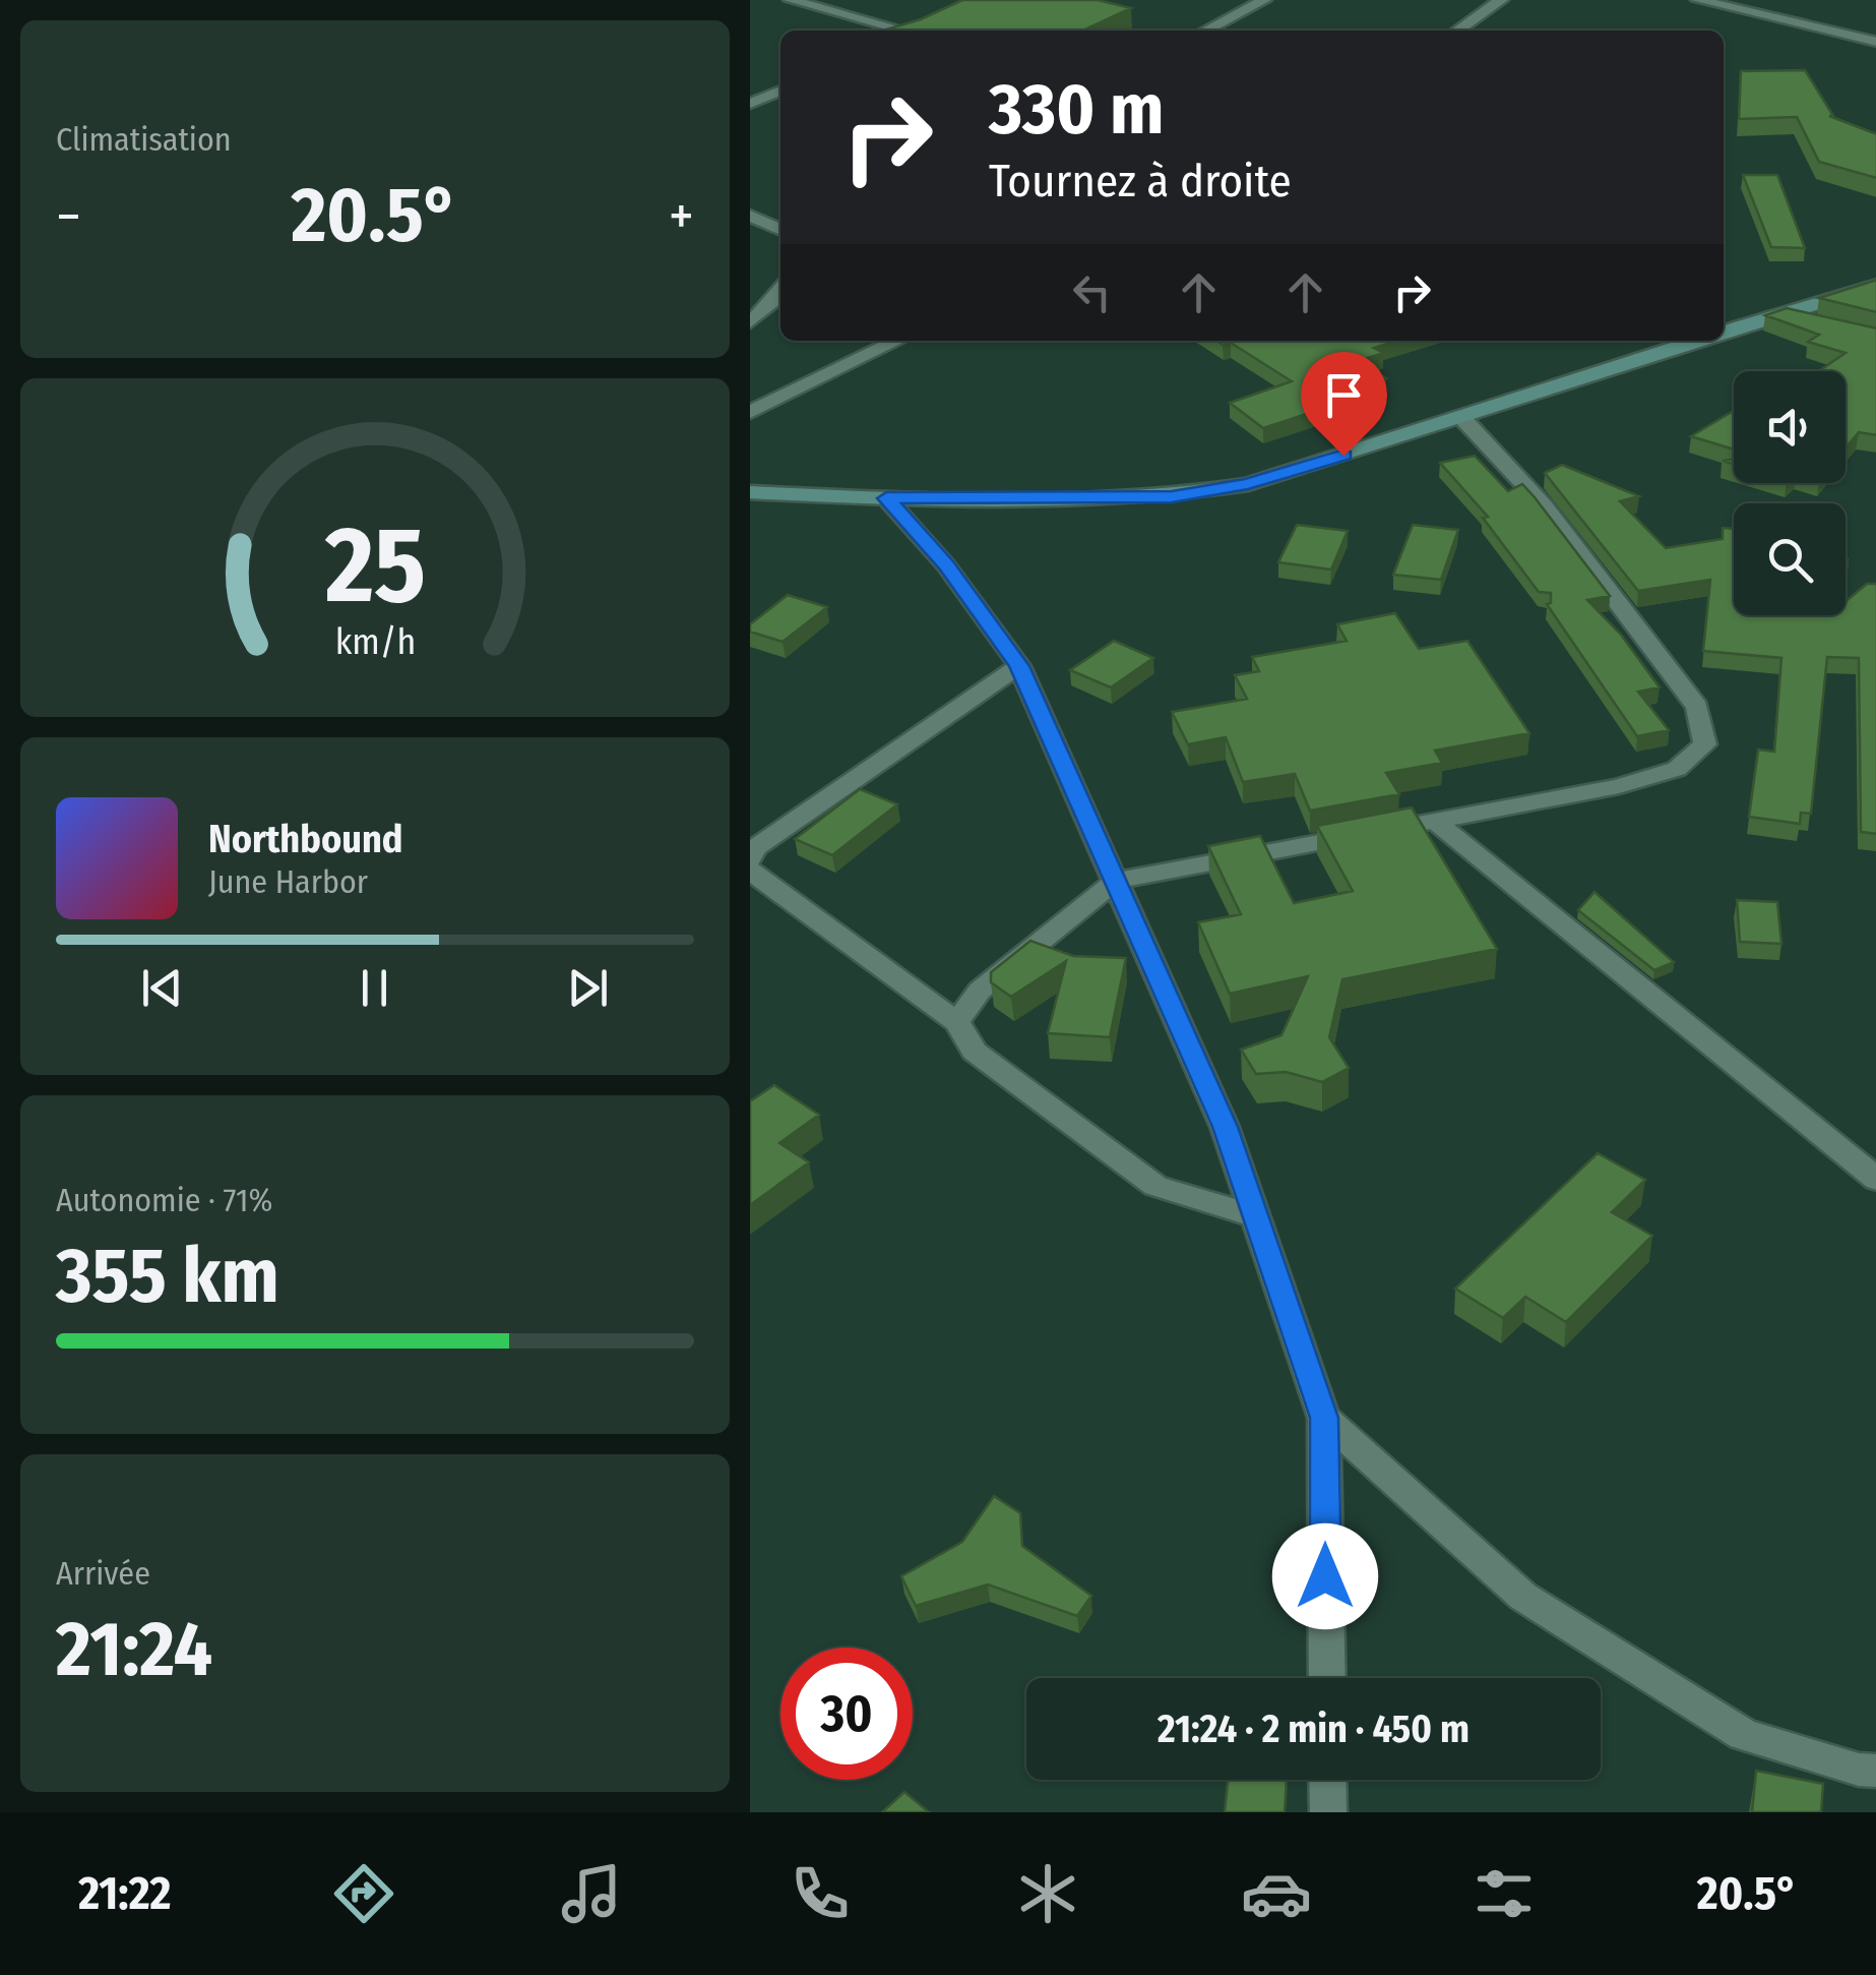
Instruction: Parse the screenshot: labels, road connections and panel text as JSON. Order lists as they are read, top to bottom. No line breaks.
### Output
{"page":{"tile":["Climatisation",["Autonomie · 71%","355 km"],["Arrivée","21:24"]],"turn":["330 m","Tournez à droite"],"heat":["−","20.5°","+"],"song":["Northbound","June Harbor"],"limit":"30","trip":"21:24 · 2 min · 450 m","tabs":["21:22","20.5°"],"gauge":["25","km/h"]}}
